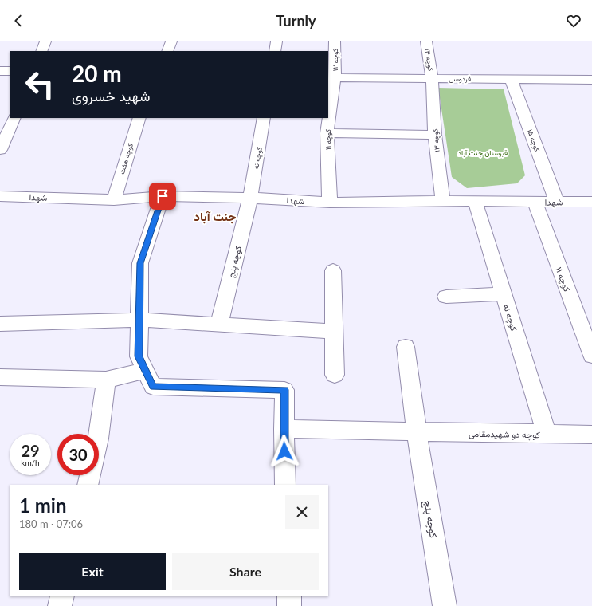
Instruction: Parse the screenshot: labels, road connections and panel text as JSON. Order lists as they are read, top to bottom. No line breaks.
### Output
{"streets":{"street":["کوچه ۱۲","کوچه ۱۴","فردوسی","کوچه ۱۱","کوچه ۱۳","کوچه ۱۵","کوچه نه","کوچه هفت","شهدا","کوچه پنج","کوچه دو شهیدمقامی"]},"crossings":[["کوچه ۱۲","فردوسی"],["کوچه ۱۲","کوچه ۱۱"],["کوچه ۱۴","فردوسی"],["کوچه ۱۴","کوچه ۱۳"],["فردوسی","کوچه ۱۱"],["فردوسی","کوچه ۱۳"],["فردوسی","کوچه ۱۵"],["کوچه ۱۱","شهدا"],["کوچه ۱۳","شهدا"],["کوچه ۱۵","شهدا"],["کوچه نه","شهدا"],["کوچه نه","کوچه پنج"],["کوچه نه","کوچه دو شهیدمقامی"],["کوچه هفت","شهدا"],["شهدا","کوچه پنج"],["کوچه پنج","کوچه دو شهیدمقامی"]],"districts":["جنت آباد"],"parks":["قبرستان جنت آباد"],"page":{"header":"Turnly","turn":["20 m","شهید خسروی"],"speed":"29 km/h","limit":"30","heading":["1 min","180 m · 07:06"],"buttons":["Exit","Share"]}}
